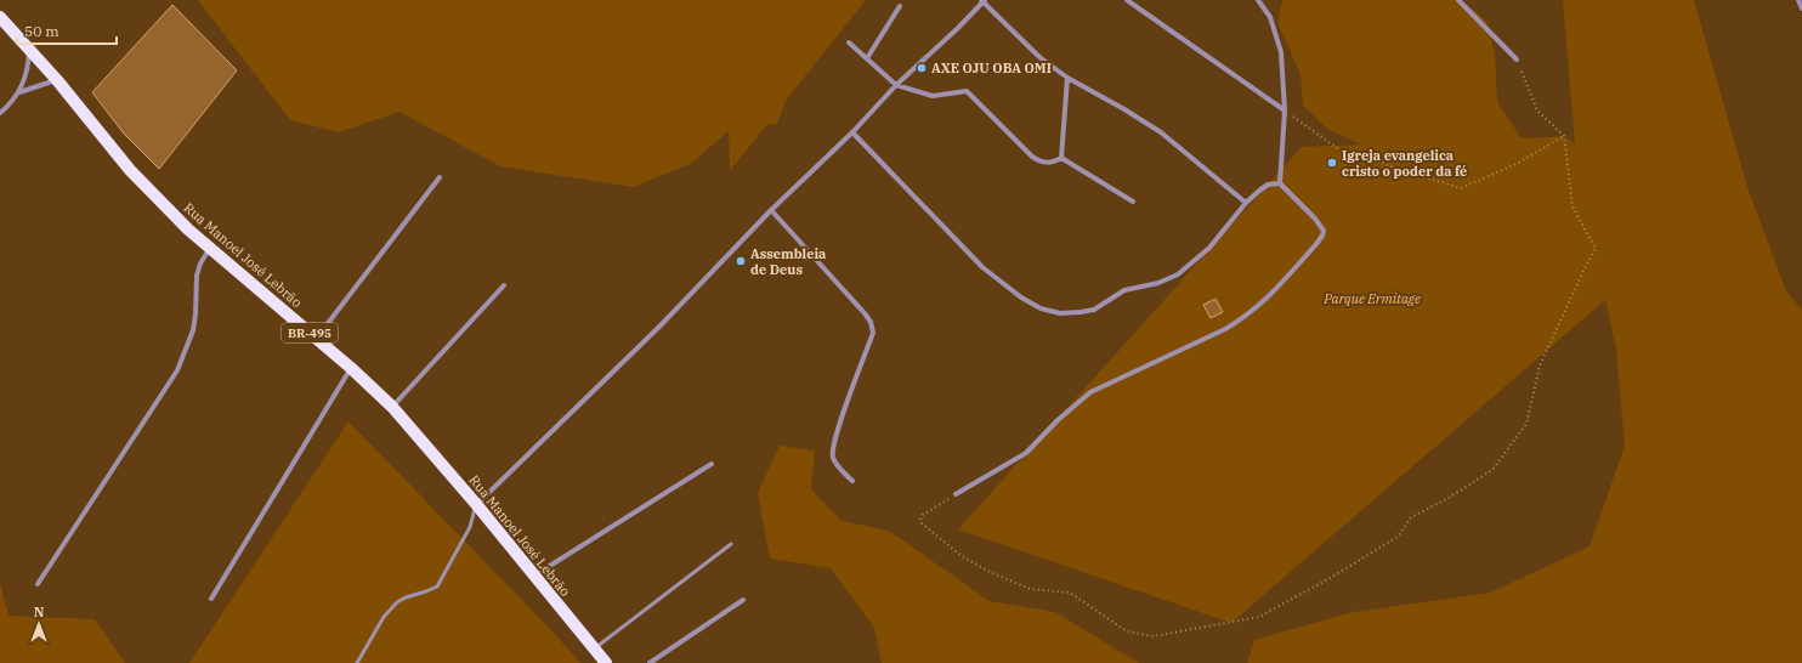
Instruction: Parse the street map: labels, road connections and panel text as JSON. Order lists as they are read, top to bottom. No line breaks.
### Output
{"streets":{"main road":["Rua Manoel José Lebrão","BR-495"]},"parks":["Parque Ermitage"],"places":["AXE OJU OBA OMI","Igreja evangelica cristo o poder da fé","Assembleia de Deus"],"scale_bar":"50 m","north":"top"}
